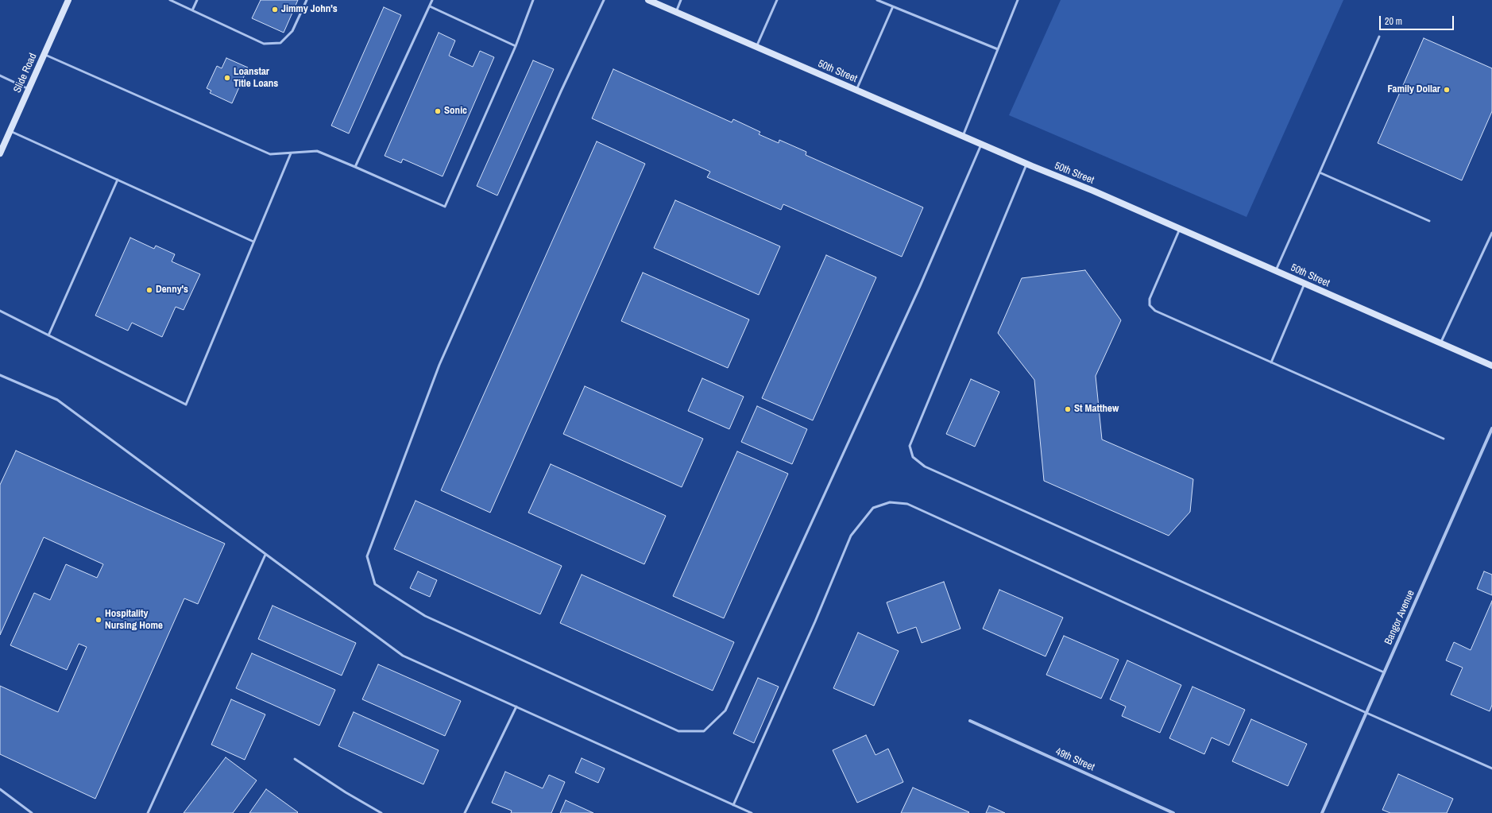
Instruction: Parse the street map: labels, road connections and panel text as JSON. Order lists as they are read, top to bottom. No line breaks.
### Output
{"streets":{"main road":["50th Street","Slide Road"],"street":["Bangor Avenue","49th Street"]},"places":["Jimmy John's","Loanstar Title Loans","Family Dollar","Sonic","Denny's","St Matthew","Hospitality Nursing Home"],"scale_bar":"20 m"}
